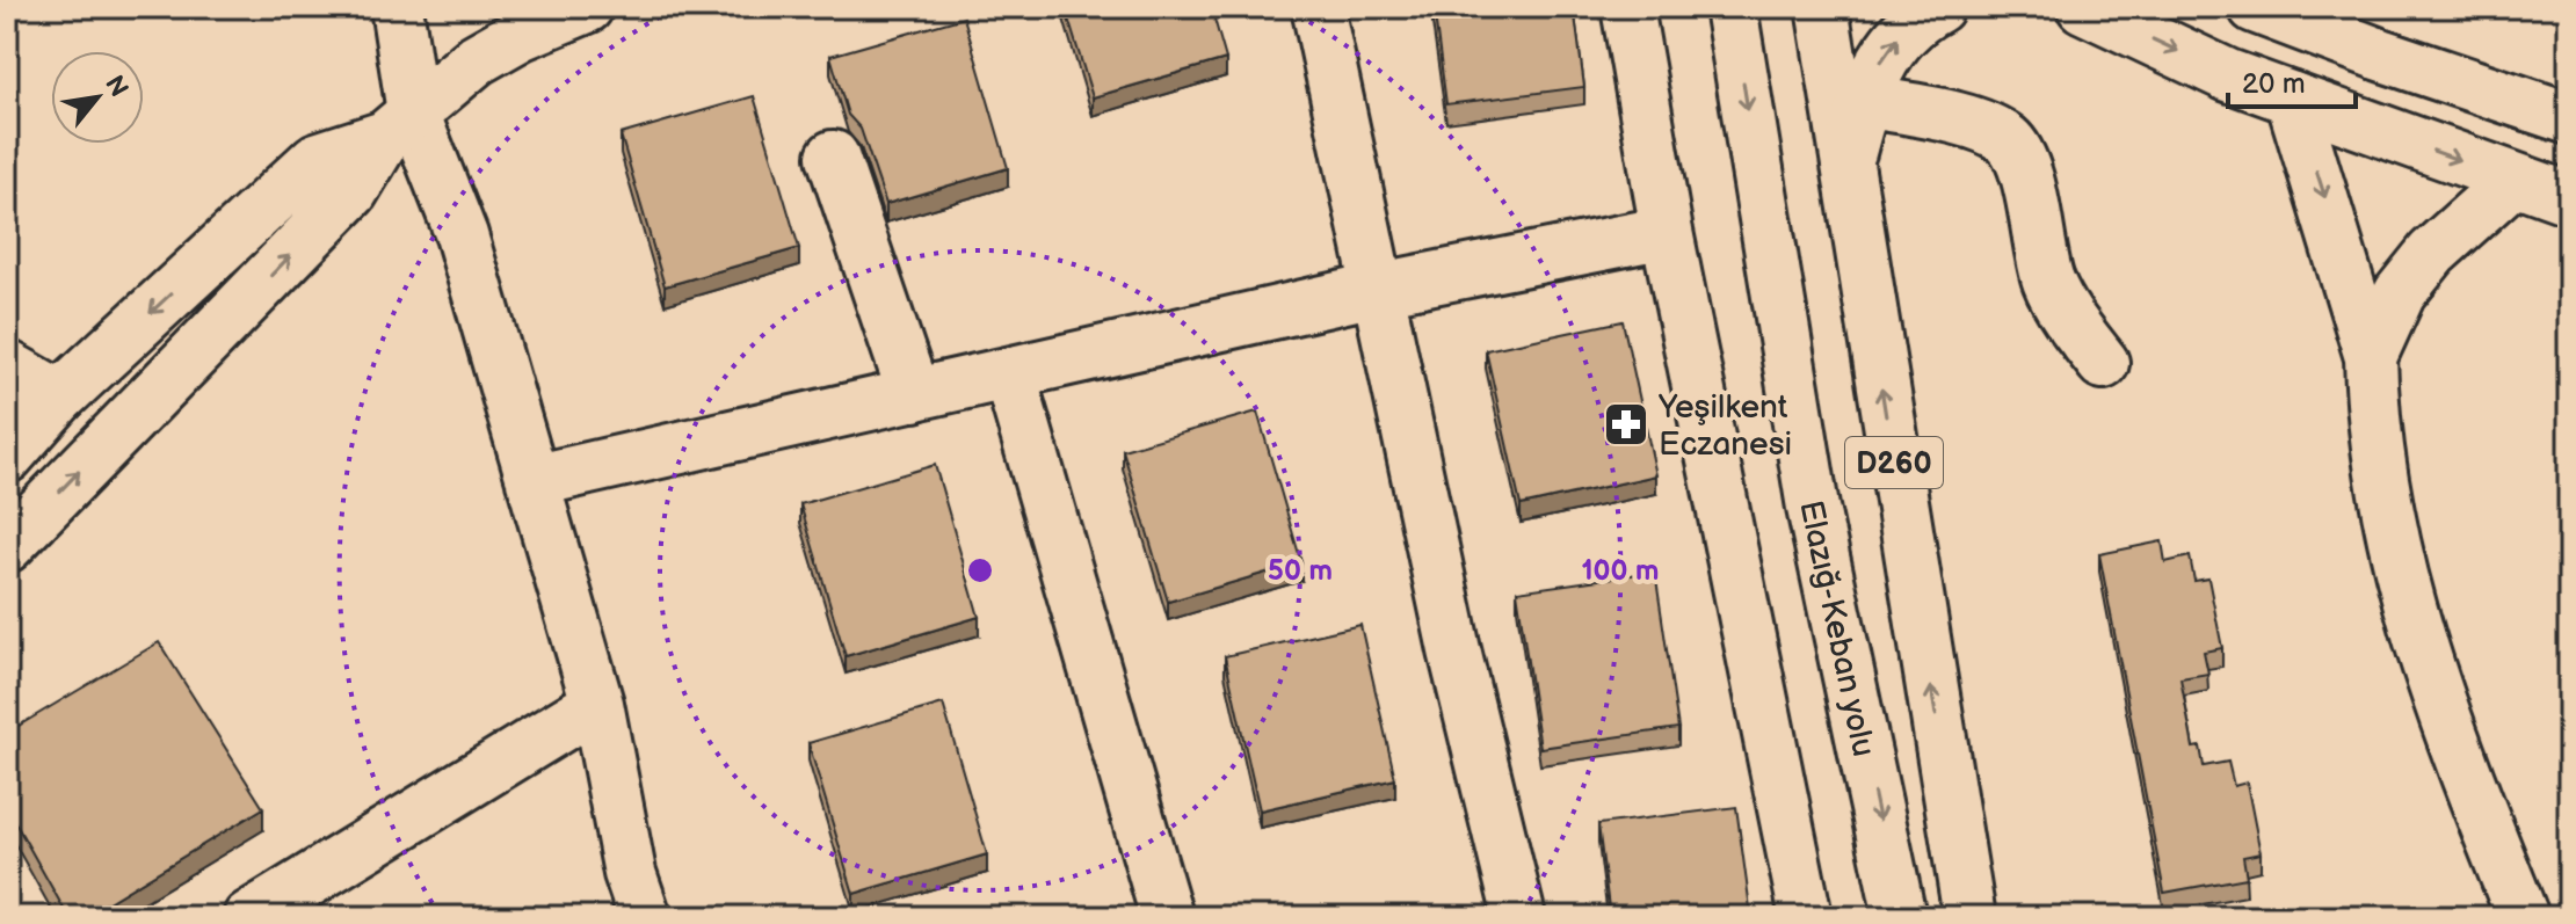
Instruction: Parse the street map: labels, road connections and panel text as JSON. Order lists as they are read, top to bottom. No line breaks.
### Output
{"streets":{"main road":["D260","Elazığ-Keban yolu"]},"places":{"pharmacy":["Yeşilkent Eczanesi"]},"scale_bar":"20 m","north":"top right","rings":["50 m","100 m"]}
